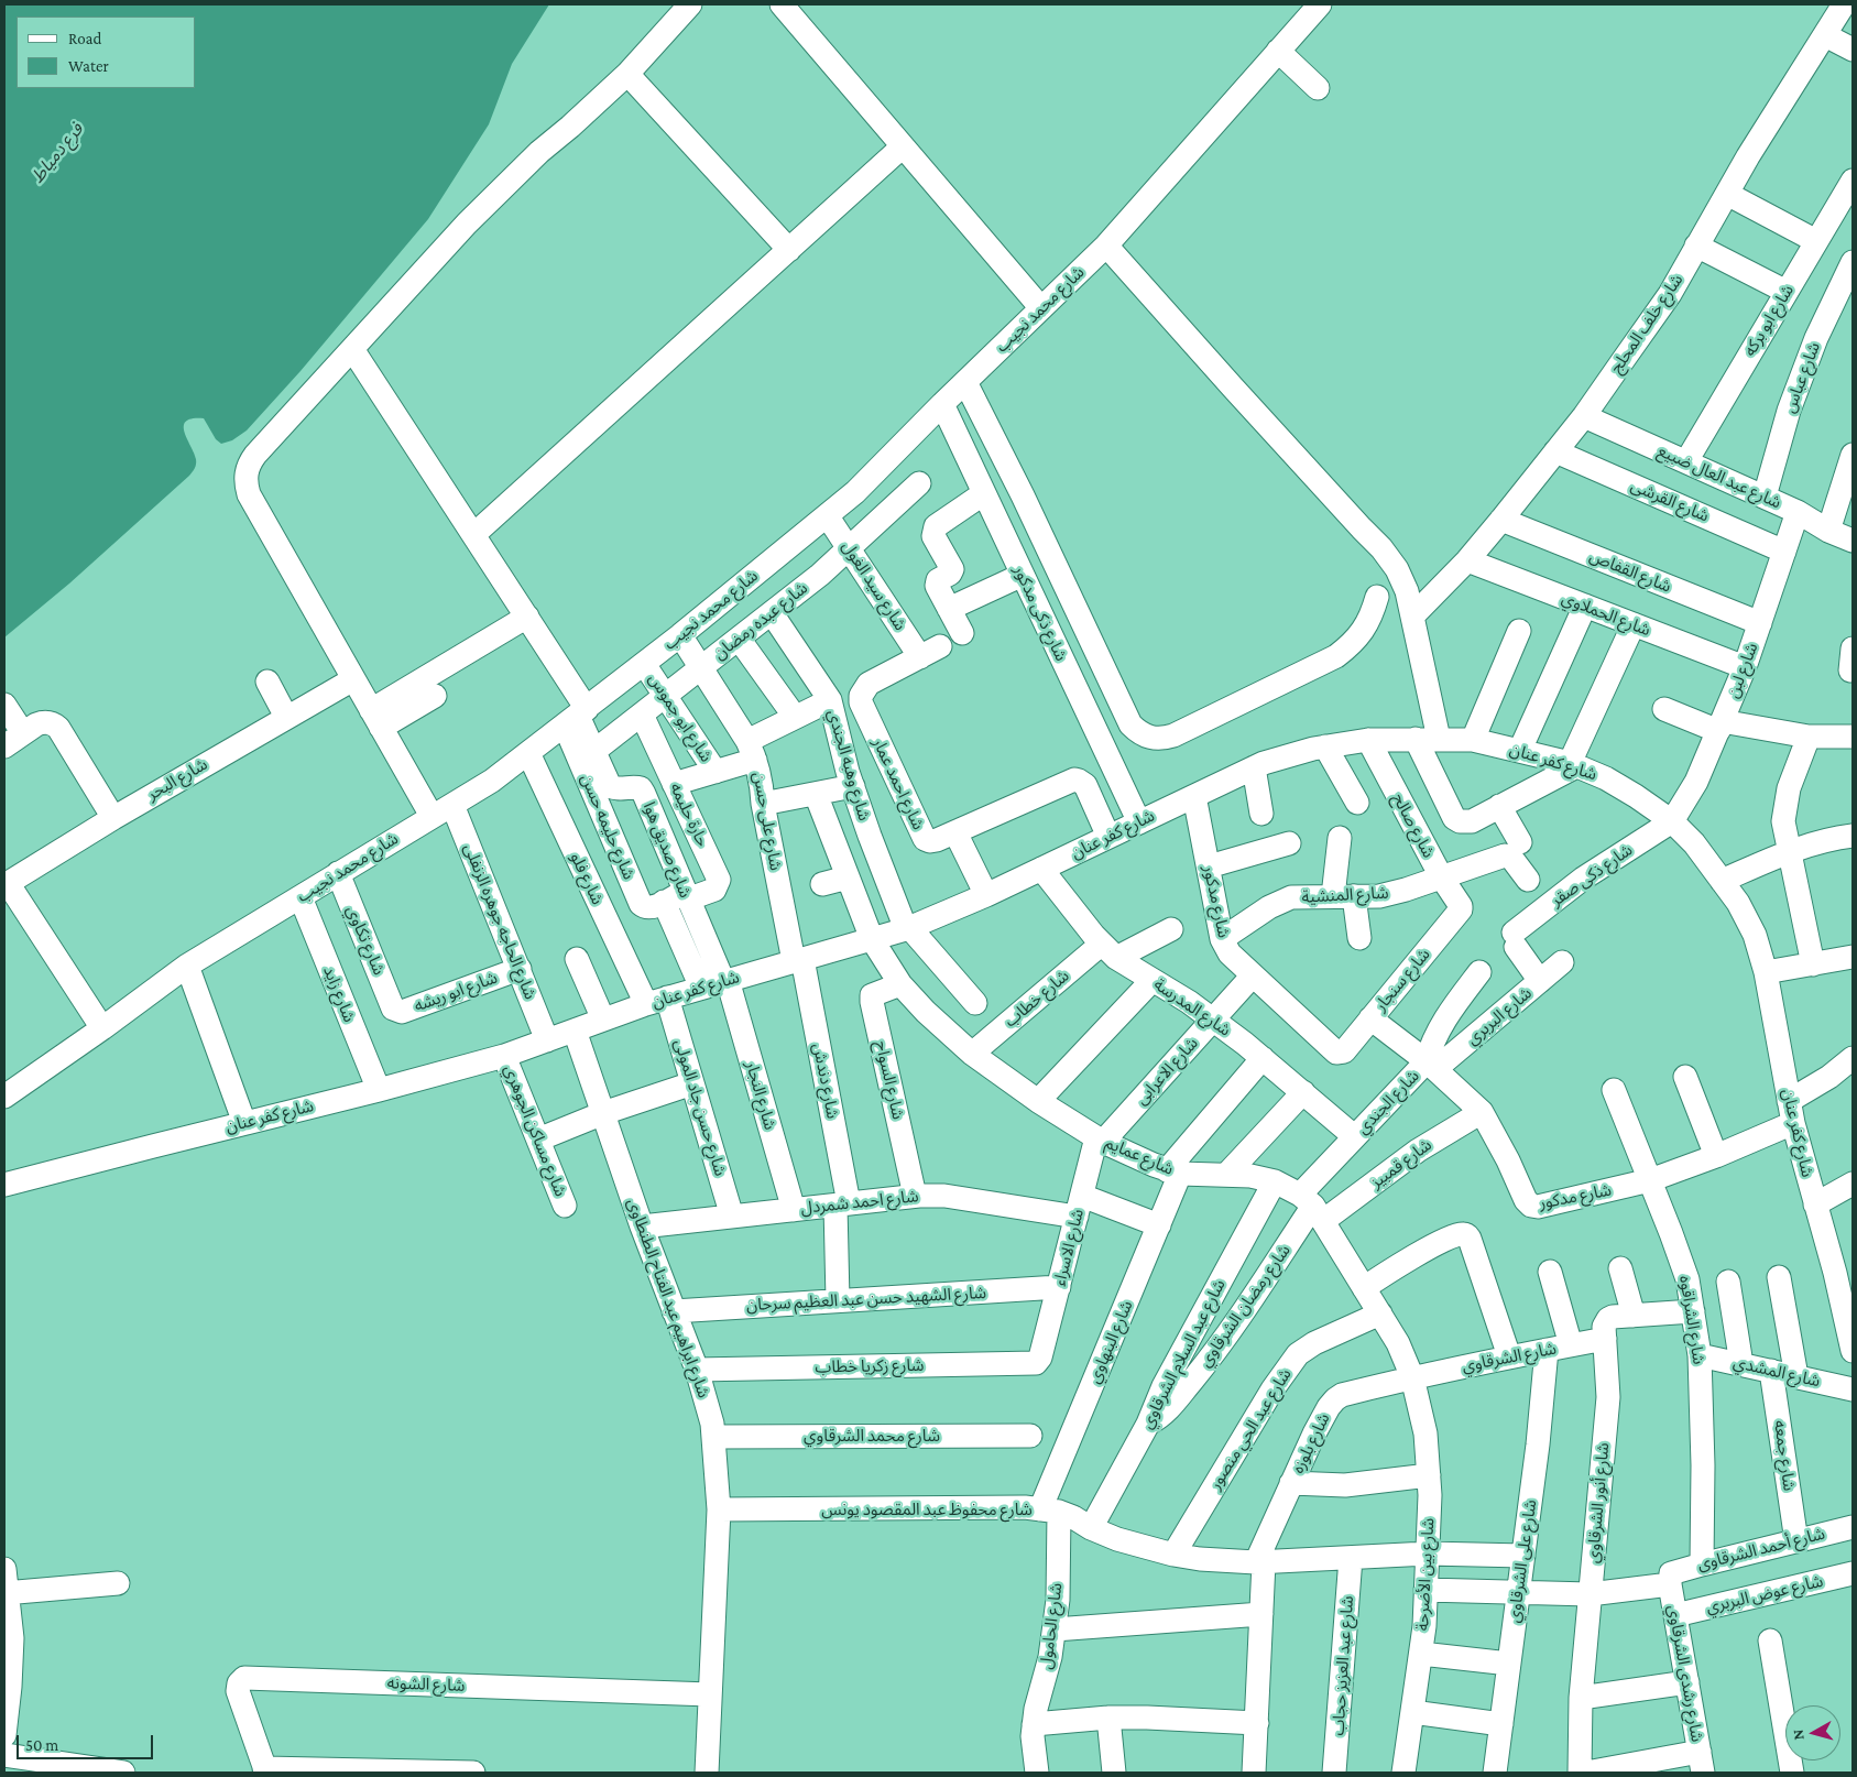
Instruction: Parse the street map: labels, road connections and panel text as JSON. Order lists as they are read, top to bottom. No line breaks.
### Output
{"streets":{"street":["شارع محمد نجيب","شارع ابو بركه","شارع خلف المحلج","شارع عباس","شارع عبد العال ضبيع","شارع القرشى","شارع القفاص","شارع سيد الغول","شارع ذكى مدكور","شارع الحملاوي","شارع عبده رمضان","شارع لبن","شارع ابو جموس","شارع كفر عنان","شارع وهبه الجندي","شارع البحر","شارع احمد عمار","حارة حليمه","شارع على حسن","شارع صالح","شارع حليمه حسن","شارع صديق هوا","شارع ذكى صقر","شارع فلو","شارع المنشية","شارع مدكور","شارع الحاجه جوهره الزنفلى","شارع تكاوي","شارع سنجار","شارع ابو ريشه","شارع زايد","شارع خطاب","شارع المدرسة","شارع البربري","شارع الاعرابى","شارع السواح","شارع دندش","شارع النجار","شارع الجندي","شارع حسن جاد المولى","شارع مساكن الجوهري","شارع عمايم","شارع قمبيز","شارع احمد شمردل","شارع الاسراء","شارع ابراهيم عبد الفتاح الطنطاوى","شارع الشهيد حسن عبد العظيم سرحان","شارع رمضان الشرقاوي","شارع الشراقوه","شارع البنهاوي","شارع عبد السلام الشرقاوي","شارع الشرقاوي","شارع زكريا خطاب","شارع المشدي","شارع عبد الحي منصور","شارع محمد الشرقاوي","شارع بلوزه","شارع جمعه","شارع أنور الشرقاوي","شارع محفوظ عبد المقصود يونس","شارع أحمد الشرقاوى","شارع على الشرقاوي","شارع بين الأضرحة","شارع عوض البربري","شارع الحامول","شارع عبد العزيز حجاب","شارع رشدى الشرقاوي","شارع الشونه"]},"crossings":[["شارع محمد نجيب","شارع سيد الغول"],["شارع محمد نجيب","شارع ذكى مدكور"],["شارع محمد نجيب","شارع ابو جموس"],["شارع محمد نجيب","شارع على حسن"],["شارع محمد نجيب","شارع حليمه حسن"],["شارع محمد نجيب","شارع صديق هوا"],["شارع محمد نجيب","شارع فلو"],["شارع محمد نجيب","شارع الحاجه جوهره الزنفلى"],["شارع محمد نجيب","شارع تكاوي"],["شارع محمد نجيب","شارع زايد"],["شارع ابو بركه","شارع عبد العال ضبيع"],["شارع خلف المحلج","شارع عبد العال ضبيع"],["شارع خلف المحلج","شارع القرشى"],["شارع خلف المحلج","شارع القفاص"],["شارع خلف المحلج","شارع الحملاوي"],["شارع عباس","شارع عبد العال ضبيع"],["شارع عبد العال ضبيع","شارع لبن"],["شارع القرشى","شارع لبن"],["شارع القفاص","شارع لبن"],["شارع سيد الغول","شارع عبده رمضان"],["شارع سيد الغول","شارع احمد عمار"],["شارع ذكى مدكور","شارع كفر عنان"],["شارع الحملاوي","شارع لبن"],["شارع عبده رمضان","شارع ابو جموس"],["شارع عبده رمضان","شارع وهبه الجندي"],["شارع عبده رمضان","حارة حليمه"],["شارع عبده رمضان","شارع على حسن"],["شارع عبده رمضان","شارع صديق هوا"],["شارع لبن","شارع كفر عنان"],["شارع لبن","شارع ذكى صقر"],["شارع كفر عنان","شارع وهبه الجندي"],["شارع كفر عنان","شارع احمد عمار"],["شارع كفر عنان","شارع على حسن"],["شارع كفر عنان","شارع صالح"],["شارع كفر عنان","شارع ذكى صقر"],["شارع كفر عنان","شارع فلو"],["شارع كفر عنان","شارع مدكور"],["شارع كفر عنان","شارع الحاجه جوهره الزنفلى"],["شارع كفر عنان","شارع زايد"],["شارع كفر عنان","شارع المدرسة"],["شارع كفر عنان","شارع دندش"],["شارع كفر عنان","شارع النجار"],["شارع كفر عنان","شارع حسن جاد المولى"],["شارع كفر عنان","شارع مساكن الجوهري"],["شارع كفر عنان","شارع عمايم"],["شارع كفر عنان","شارع ابراهيم عبد الفتاح الطنطاوى"],["حارة حليمه","شارع حليمه حسن"],["حارة حليمه","شارع صديق هوا"],["شارع على حسن","شارع دندش"],["شارع صالح","شارع المنشية"],["شارع صالح","شارع سنجار"],["شارع حليمه حسن","شارع صديق هوا"],["شارع ذكى صقر","شارع البربري"],["شارع فلو","شارع حسن جاد المولى"],["شارع المنشية","شارع مدكور"],["شارع مدكور","شارع سنجار"],["شارع مدكور","شارع البربري"],["شارع مدكور","شارع الاعرابى"],["شارع مدكور","شارع الجندي"],["شارع مدكور","شارع قمبيز"],["شارع مدكور","شارع الشراقوه"],["شارع الحاجه جوهره الزنفلى","شارع ابو ريشه"],["شارع تكاوي","شارع ابو ريشه"],["شارع خطاب","شارع المدرسة"],["شارع خطاب","شارع عمايم"],["شارع المدرسة","شارع الاعرابى"],["شارع المدرسة","شارع الجندي"],["شارع المدرسة","شارع البنهاوي"],["شارع البربري","شارع الجندي"],["شارع الاعرابى","شارع عمايم"],["شارع الاعرابى","شارع الاسراء"],["شارع السواح","شارع عمايم"],["شارع السواح","شارع احمد شمردل"],["شارع دندش","شارع احمد شمردل"],["شارع دندش","شارع الشهيد حسن عبد العظيم سرحان"],["شارع النجار","شارع احمد شمردل"],["شارع الجندي","شارع عمايم"],["شارع الجندي","شارع قمبيز"],["شارع الجندي","شارع رمضان الشرقاوي"],["شارع حسن جاد المولى","شارع احمد شمردل"],["شارع عمايم","شارع قمبيز"],["شارع عمايم","شارع الاسراء"],["شارع عمايم","شارع رمضان الشرقاوي"],["شارع عمايم","شارع البنهاوي"],["شارع عمايم","شارع عبد السلام الشرقاوي"],["شارع قمبيز","شارع رمضان الشرقاوي"],["شارع احمد شمردل","شارع الاسراء"],["شارع احمد شمردل","شارع ابراهيم عبد الفتاح الطنطاوى"],["شارع احمد شمردل","شارع البنهاوي"],["شارع الاسراء","شارع الشهيد حسن عبد العظيم سرحان"],["شارع الاسراء","شارع زكريا خطاب"],["شارع ابراهيم عبد الفتاح الطنطاوى","شارع الشهيد حسن عبد العظيم سرحان"],["شارع ابراهيم عبد الفتاح الطنطاوى","شارع زكريا خطاب"],["شارع ابراهيم عبد الفتاح الطنطاوى","شارع محمد الشرقاوي"],["شارع ابراهيم عبد الفتاح الطنطاوى","شارع محفوظ عبد المقصود يونس"],["شارع ابراهيم عبد الفتاح الطنطاوى","شارع الشونه"],["شارع رمضان الشرقاوي","شارع عبد السلام الشرقاوي"],["شارع الشراقوه","شارع المشدي"],["شارع الشراقوه","شارع أنور الشرقاوي"],["شارع الشراقوه","شارع أحمد الشرقاوى"],["شارع البنهاوي","شارع محفوظ عبد المقصود يونس"],["شارع البنهاوي","شارع الحامول"],["شارع عبد السلام الشرقاوي","شارع محفوظ عبد المقصود يونس"],["شارع الشرقاوي","شارع بلوزه"],["شارع الشرقاوي","شارع أنور الشرقاوي"],["شارع الشرقاوي","شارع على الشرقاوي"],["شارع الشرقاوي","شارع بين الأضرحة"],["شارع المشدي","شارع جمعه"],["شارع عبد الحي منصور","شارع محفوظ عبد المقصود يونس"],["شارع بلوزه","شارع محفوظ عبد المقصود يونس"],["شارع بلوزه","شارع بين الأضرحة"],["شارع جمعه","شارع أحمد الشرقاوى"],["شارع أنور الشرقاوي","شارع أحمد الشرقاوى"],["شارع محفوظ عبد المقصود يونس","شارع على الشرقاوي"],["شارع محفوظ عبد المقصود يونس","شارع بين الأضرحة"],["شارع محفوظ عبد المقصود يونس","شارع الحامول"],["شارع محفوظ عبد المقصود يونس","شارع عبد العزيز حجاب"],["شارع أحمد الشرقاوى","شارع على الشرقاوي"],["شارع أحمد الشرقاوى","شارع بين الأضرحة"],["شارع أحمد الشرقاوى","شارع رشدى الشرقاوي"],["شارع عوض البربري","شارع رشدى الشرقاوي"]],"water":["فرع دمياط"],"legend":["Road","Water"],"scale_bar":"50 m","north":"left"}
